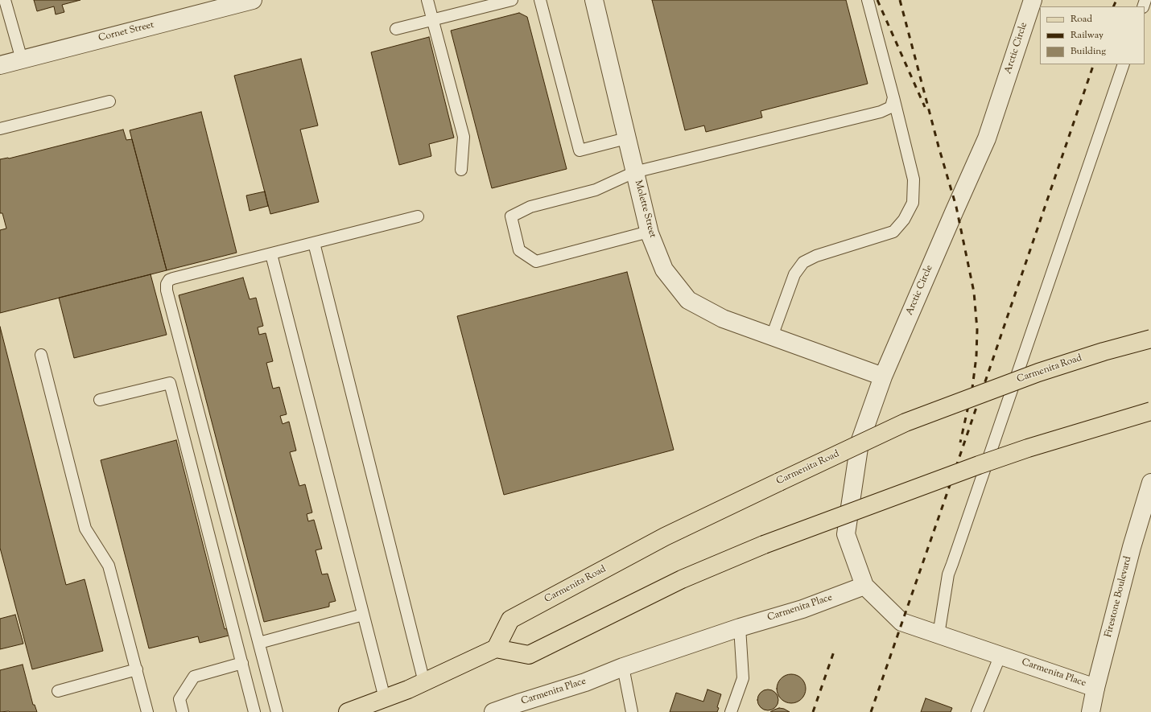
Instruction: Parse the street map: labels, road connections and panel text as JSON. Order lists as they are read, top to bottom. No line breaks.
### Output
{"streets":{"main road":["Carmenita Road"],"street":["Cornet Street","Arctic Circle","Molette Street","Firestone Boulevard","Carmenita Place"]},"crossings":[["Arctic Circle","Molette Street"],["Arctic Circle","Carmenita Place"],["Firestone Boulevard","Carmenita Place"]],"legend":["Road","Railway","Building"]}
